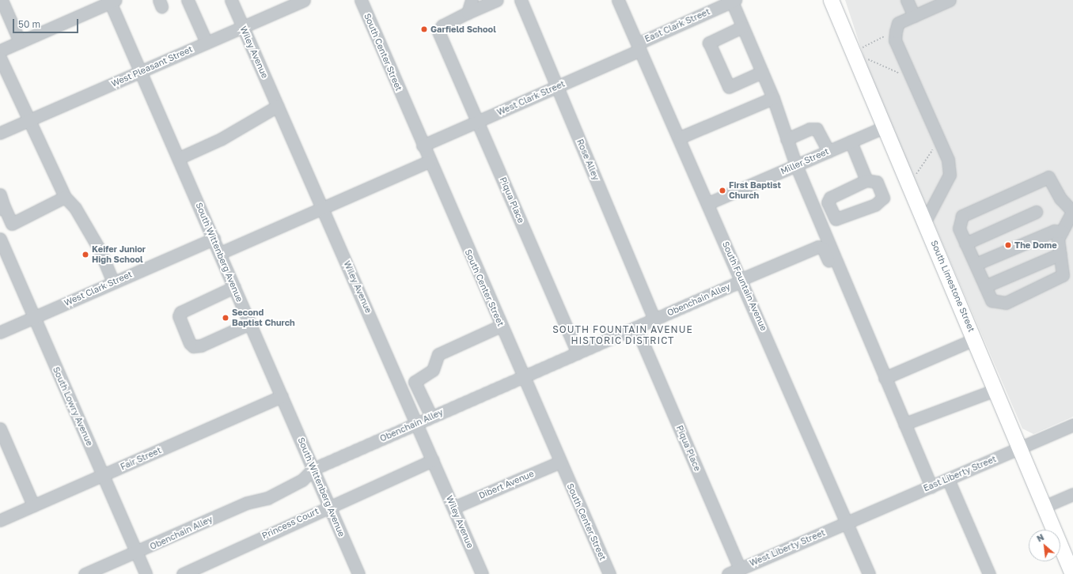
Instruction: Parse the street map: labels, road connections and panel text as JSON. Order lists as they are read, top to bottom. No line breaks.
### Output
{"streets":{"main road":["South Limestone Street"],"street":["East Clark Street","Wiley Avenue","South Center Street","West Pleasant Street","West Clark Street","Rose Alley","Miller Street","Piqua Place","South Wittenberg Avenue","South Fountain Avenue","Obenchain Alley","South Lowry Avenue","Fair Street","East Liberty Street","Dibert Avenue","Princess Court","West Liberty Street"]},"crossings":[["East Clark Street","West Clark Street"],["East Clark Street","South Fountain Avenue"],["Wiley Avenue","West Pleasant Street"],["Wiley Avenue","Obenchain Alley"],["Wiley Avenue","Dibert Avenue"],["Wiley Avenue","Princess Court"],["South Center Street","West Clark Street"],["South Center Street","Obenchain Alley"],["South Center Street","Dibert Avenue"],["West Pleasant Street","South Wittenberg Avenue"],["West Clark Street","Rose Alley"],["West Clark Street","Piqua Place"],["West Clark Street","South Wittenberg Avenue"],["West Clark Street","South Fountain Avenue"],["West Clark Street","South Lowry Avenue"],["Rose Alley","Obenchain Alley"],["Miller Street","South Fountain Avenue"],["Miller Street","South Limestone Street"],["Piqua Place","Obenchain Alley"],["Piqua Place","West Liberty Street"],["South Wittenberg Avenue","Obenchain Alley"],["South Wittenberg Avenue","Fair Street"],["South Wittenberg Avenue","Princess Court"],["South Fountain Avenue","Obenchain Alley"],["South Fountain Avenue","East Liberty Street"],["South Fountain Avenue","West Liberty Street"],["South Limestone Street","East Liberty Street"],["Obenchain Alley","South Lowry Avenue"],["South Lowry Avenue","Fair Street"],["East Liberty Street","West Liberty Street"]],"districts":["SOUTH FOUNTAIN AVENUE HISTORIC DISTRICT"],"places":["Garfield School","First Baptist Church","The Dome","Keifer Junior High School","Second Baptist Church"],"scale_bar":"50 m","north":"top left"}
